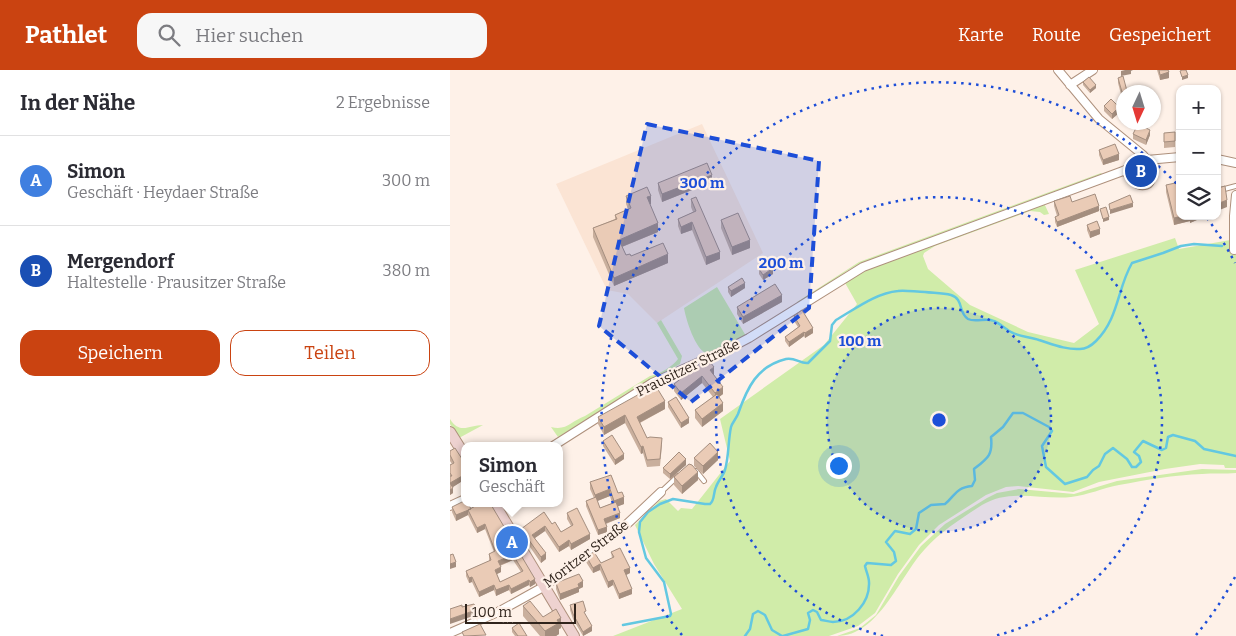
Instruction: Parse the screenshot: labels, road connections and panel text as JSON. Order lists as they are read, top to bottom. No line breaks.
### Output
{"streets":{"street":["Prausitzer Straße","Moritzer Straße"]},"scale_bar":"100 m","north":"bottom","page":{"header":"Pathlet","search":"Hier suchen","nav":["Karte","Route","Gespeichert"],"heading":["In der Nähe","2 Ergebnisse"],"map_buttons":["+","−"],"list":[{"mark":"A","name":"Simon","note":"Geschäft · Heydaer Straße","value":"300 m"},{"mark":"B","name":"Mergendorf","note":"Haltestelle · Prausitzer Straße","value":"380 m"}],"pins":["B","A"],"buttons":["Speichern","Teilen"],"popup":["Simon","Geschäft"],"scale":"100 m"},"rings":["300 m","200 m","100 m"]}
